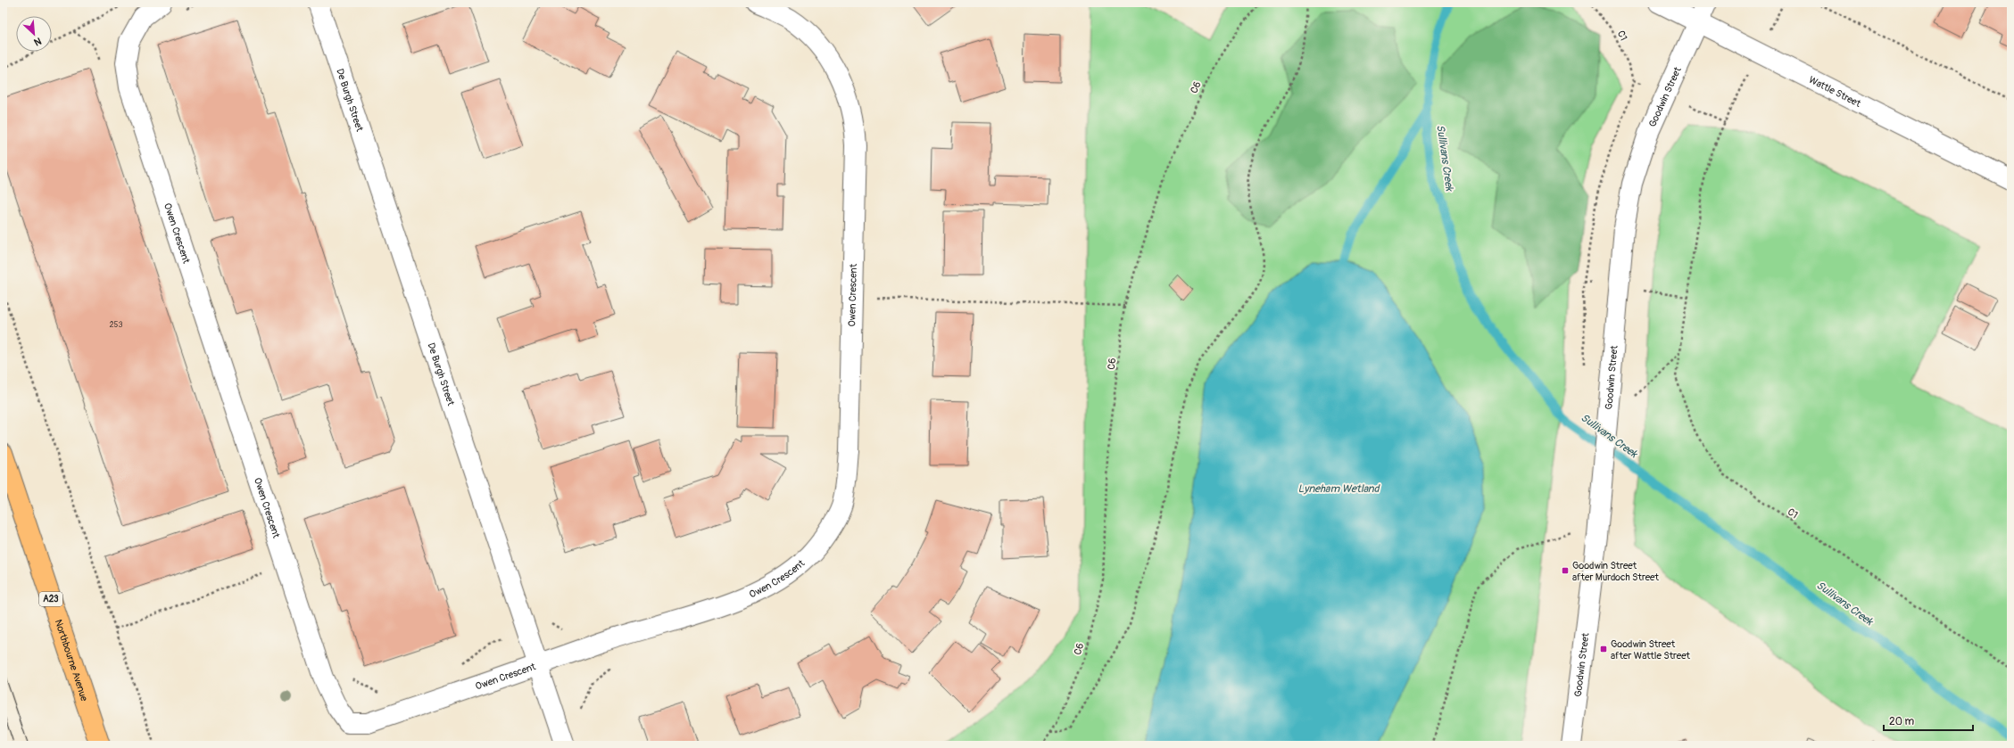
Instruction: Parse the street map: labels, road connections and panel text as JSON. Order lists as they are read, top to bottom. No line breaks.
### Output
{"streets":{"highway":["A23","Northbourne Avenue"],"street":["Wattle Street","Goodwin Street","De Burgh Street","Owen Crescent"],"path":["C1","C6"]},"crossings":[["Wattle Street","Goodwin Street"],["De Burgh Street","Owen Crescent"]],"water":["Sullivans Creek","Lyneham Wetland"],"places":{"transit":["Goodwin Street after Murdoch Street","Goodwin Street after Wattle Street"]},"house_numbers":["253"],"scale_bar":"20 m","north":"bottom right"}
